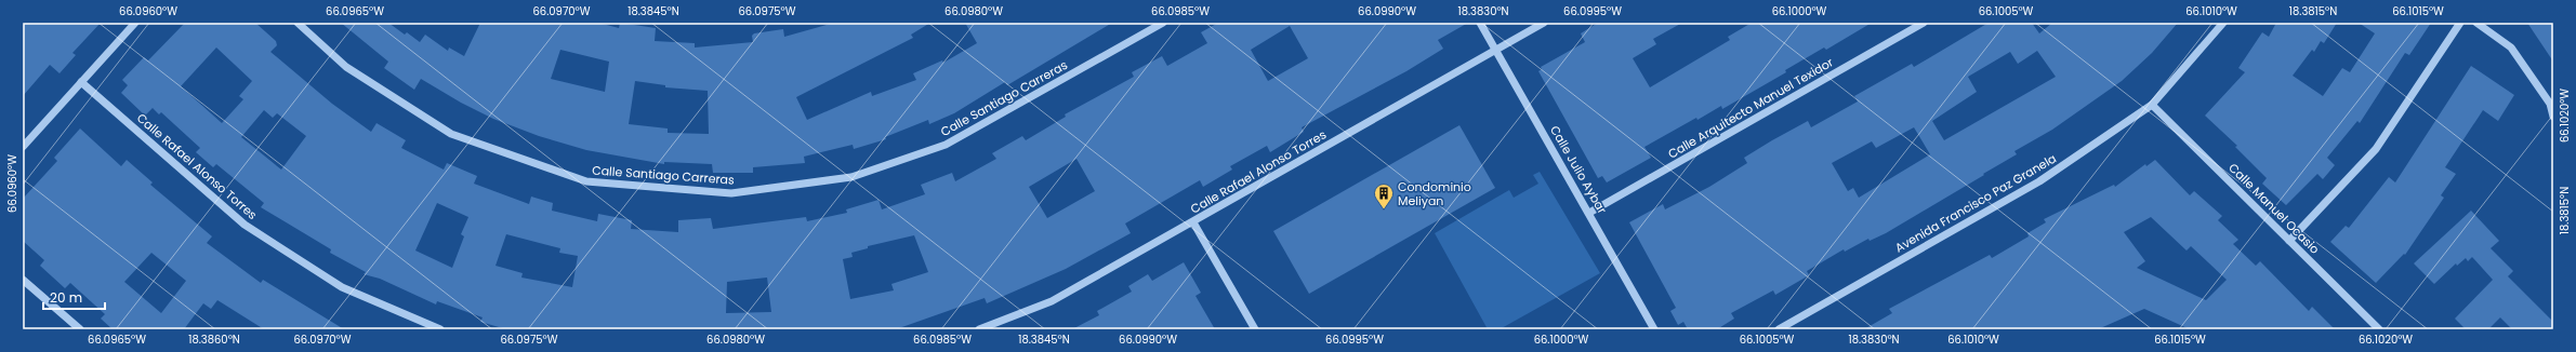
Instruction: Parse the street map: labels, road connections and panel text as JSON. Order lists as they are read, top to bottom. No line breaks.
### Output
{"streets":{"street":["Calle Santiago Carreras","Calle Arquitecto Manuel Texidor","Calle Rafael Alonso Torres","Calle Julio Aybar","Avenida Francisco Paz Granela","Calle Manuel Ocasio"]},"crossings":[["Calle Arquitecto Manuel Texidor","Calle Julio Aybar"],["Calle Rafael Alonso Torres","Calle Julio Aybar"],["Avenida Francisco Paz Granela","Calle Manuel Ocasio"]],"places":{"building":["Condominio Meliyan"]},"scale_bar":"20 m","coordinates":["66.0960°W","66.0965°W","66.0970°W","18.3845°N","66.0975°W","66.0980°W","66.0985°W","66.0990°W","18.3830°N","66.0995°W","66.1000°W","66.1005°W","66.1010°W","18.3815°N","66.1015°W","66.1020°W","18.3860°N"]}
